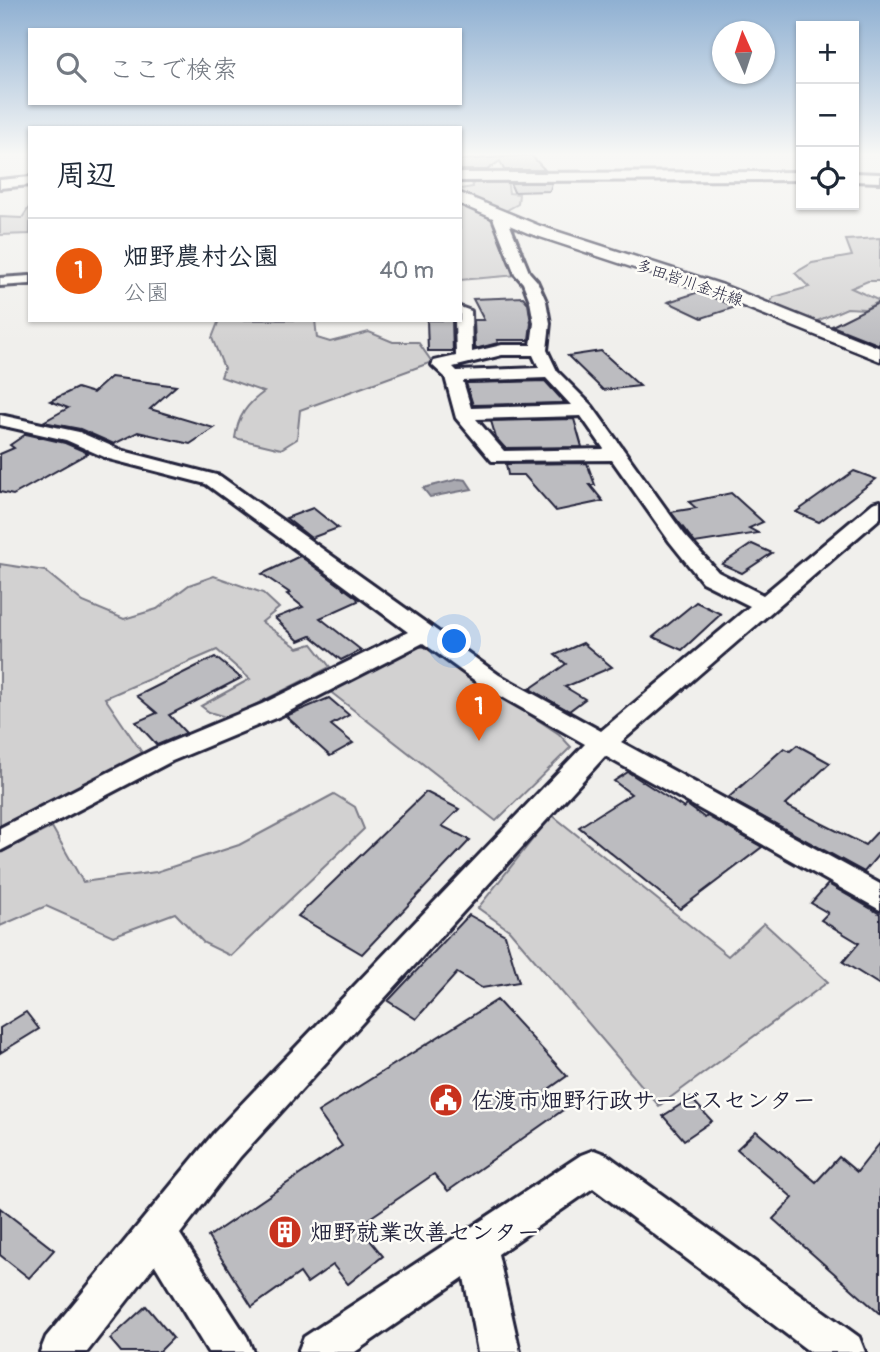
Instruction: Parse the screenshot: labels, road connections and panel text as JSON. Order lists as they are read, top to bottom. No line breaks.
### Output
{"streets":{"main road":["多田皆川金井線"]},"places":{"public building":["佐渡市畑野行政サービスセンター"],"building":["畑野就業改善センター"]},"north":"top","page":{"map_buttons":["+","−"],"search":"ここで検索","heading":"周辺","list":[{"mark":"1","name":"畑野農村公園","note":"公園","value":"40 m"}],"pins":"1"}}
